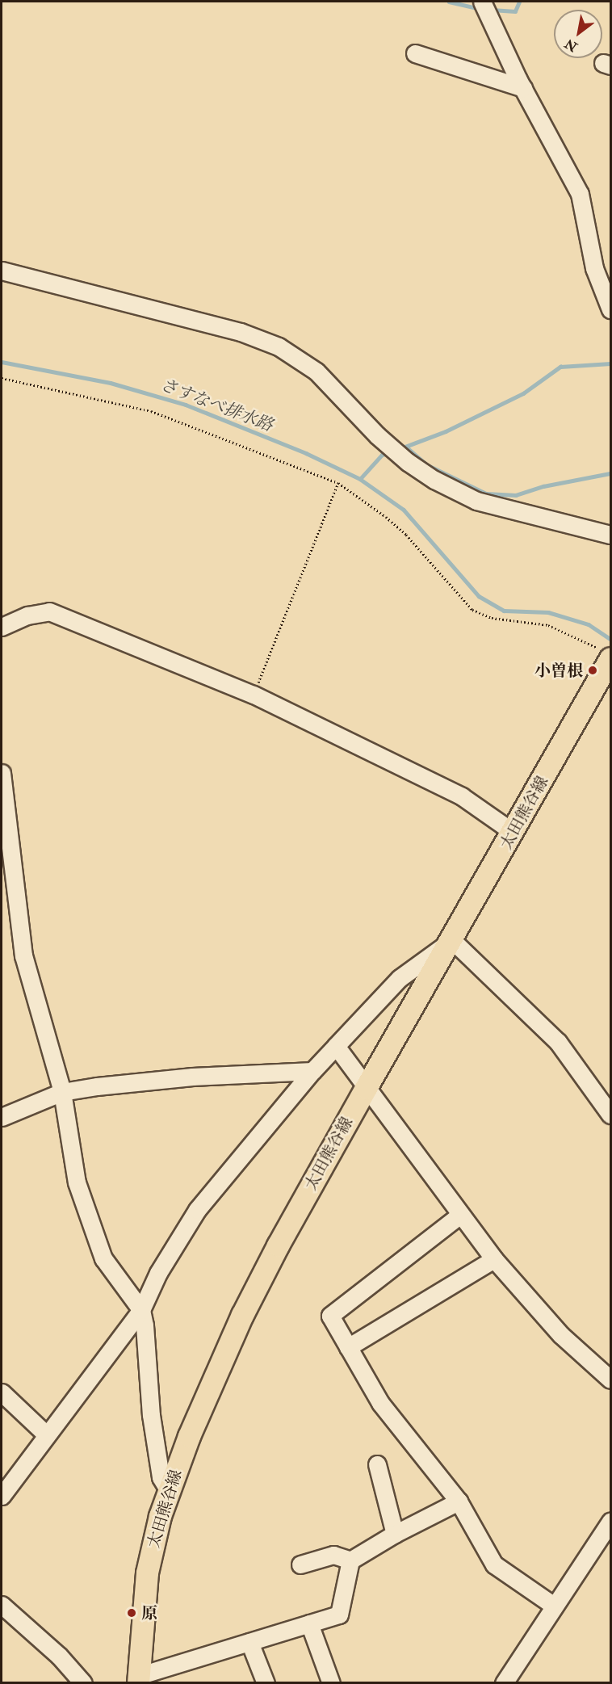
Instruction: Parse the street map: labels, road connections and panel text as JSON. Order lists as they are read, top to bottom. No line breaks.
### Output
{"streets":{"main road":["太田熊谷線"]},"water":["さすなべ排水路"],"places":["小曽根","原"],"north":"bottom left"}
